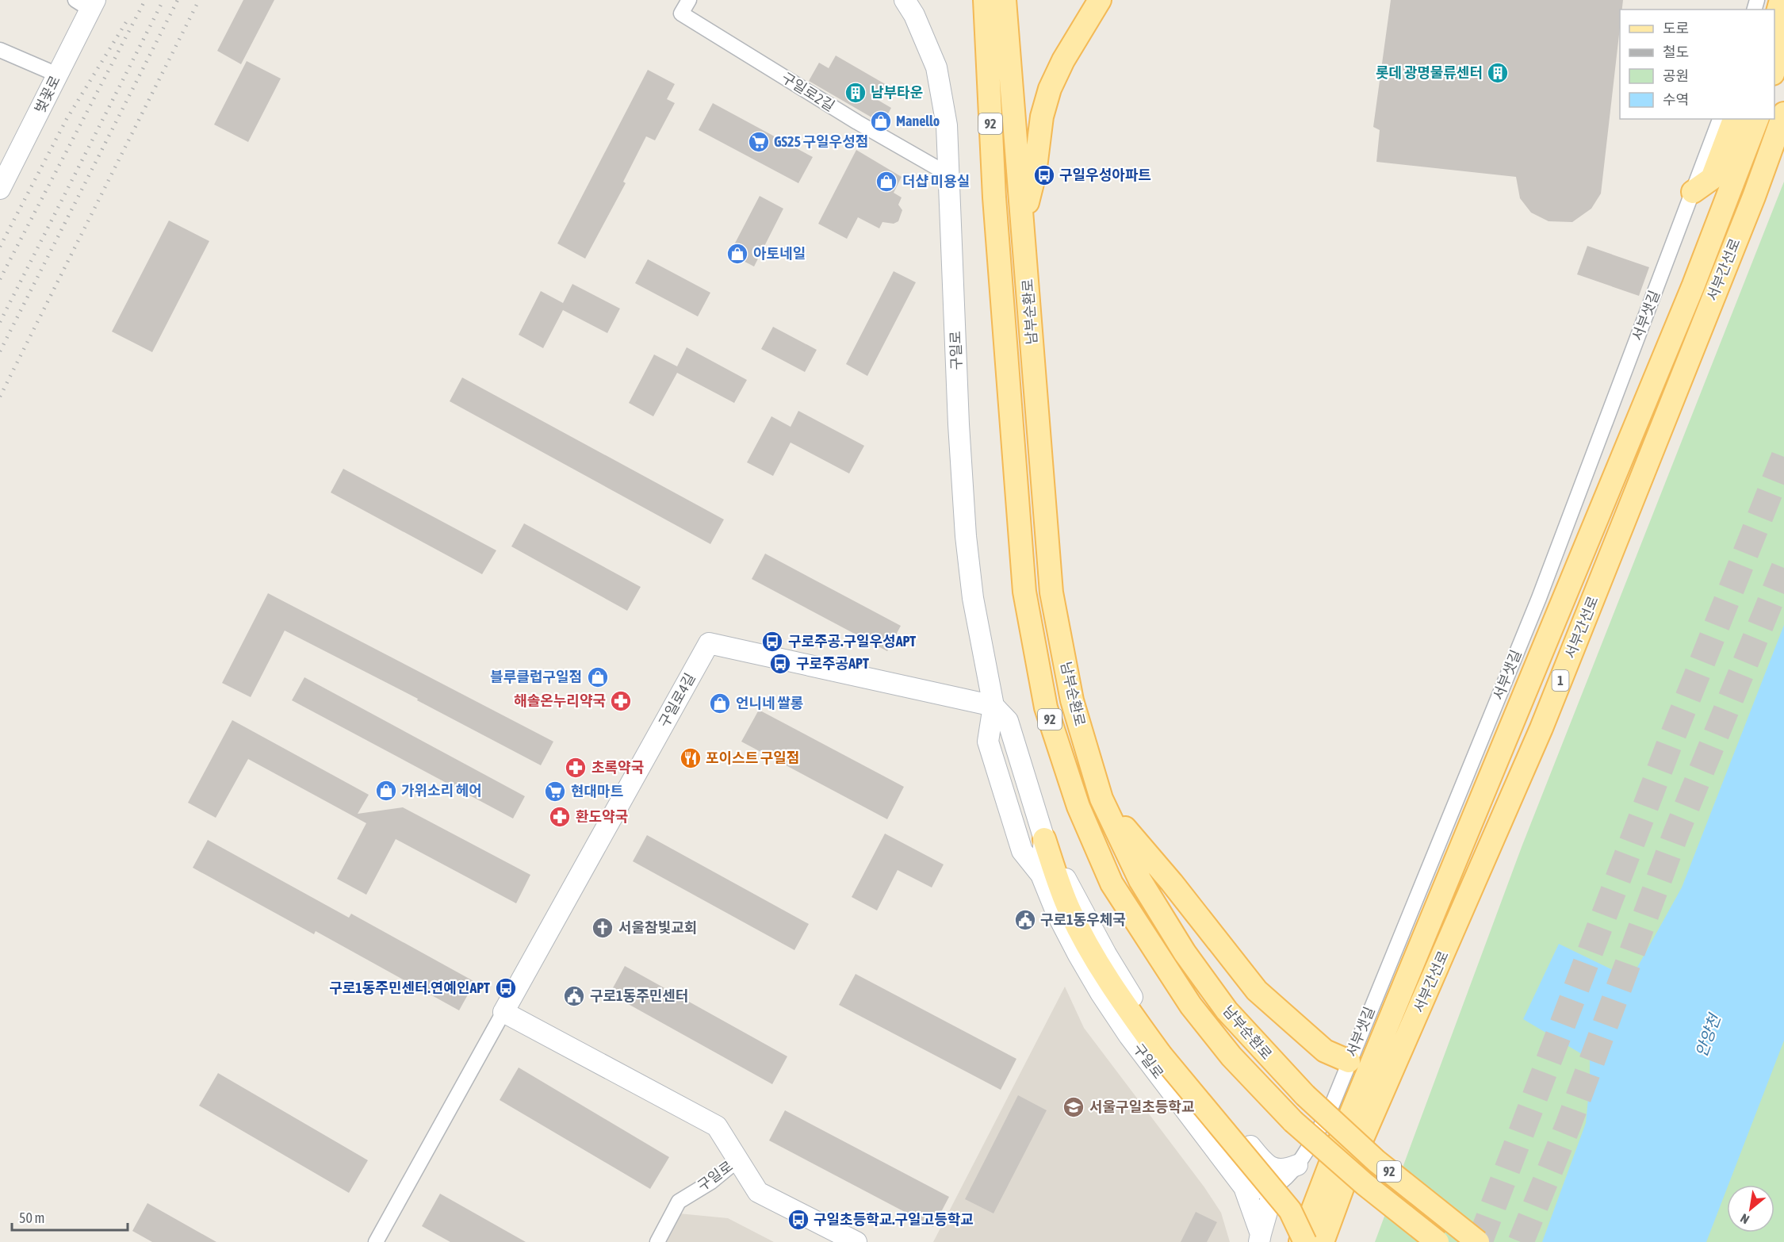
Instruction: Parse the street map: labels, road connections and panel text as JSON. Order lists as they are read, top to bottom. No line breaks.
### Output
{"streets":{"main road":["벚꽃로","92","서부간선로","남부순환로","구일로","1","구일로4길"],"street":["구일로2길","서부샛길"]},"crossings":[["구일로2길","구일로"],["구일로","구일로4길"]],"water":["안양천"],"places":{"building":["롯데 광명물류센터","남부타운"],"shop":["Manello","더샵 미용실","아토네일","블루클럽구일점","언니네 쌀롱","가위소리 헤어"],"supermarket":["GS25 구일우성점","현대마트"],"bus stop":["구일우성아파트","구로주공.구일우성APT","구로주공APT","구로1동주민센터.연예인APT","구일초등학교.구일고등학교"],"pharmacy":["해솔온누리약국","초록약국","환도약국"],"restaurant":["포이스트 구일점"],"public building":["구로1동우체국","구로1동주민센터"],"church":["서울참빛교회"],"school or university":["서울구일초등학교"]},"legend":["도로","철도","공원","수역"],"scale_bar":"50 m","north":"bottom left"}
